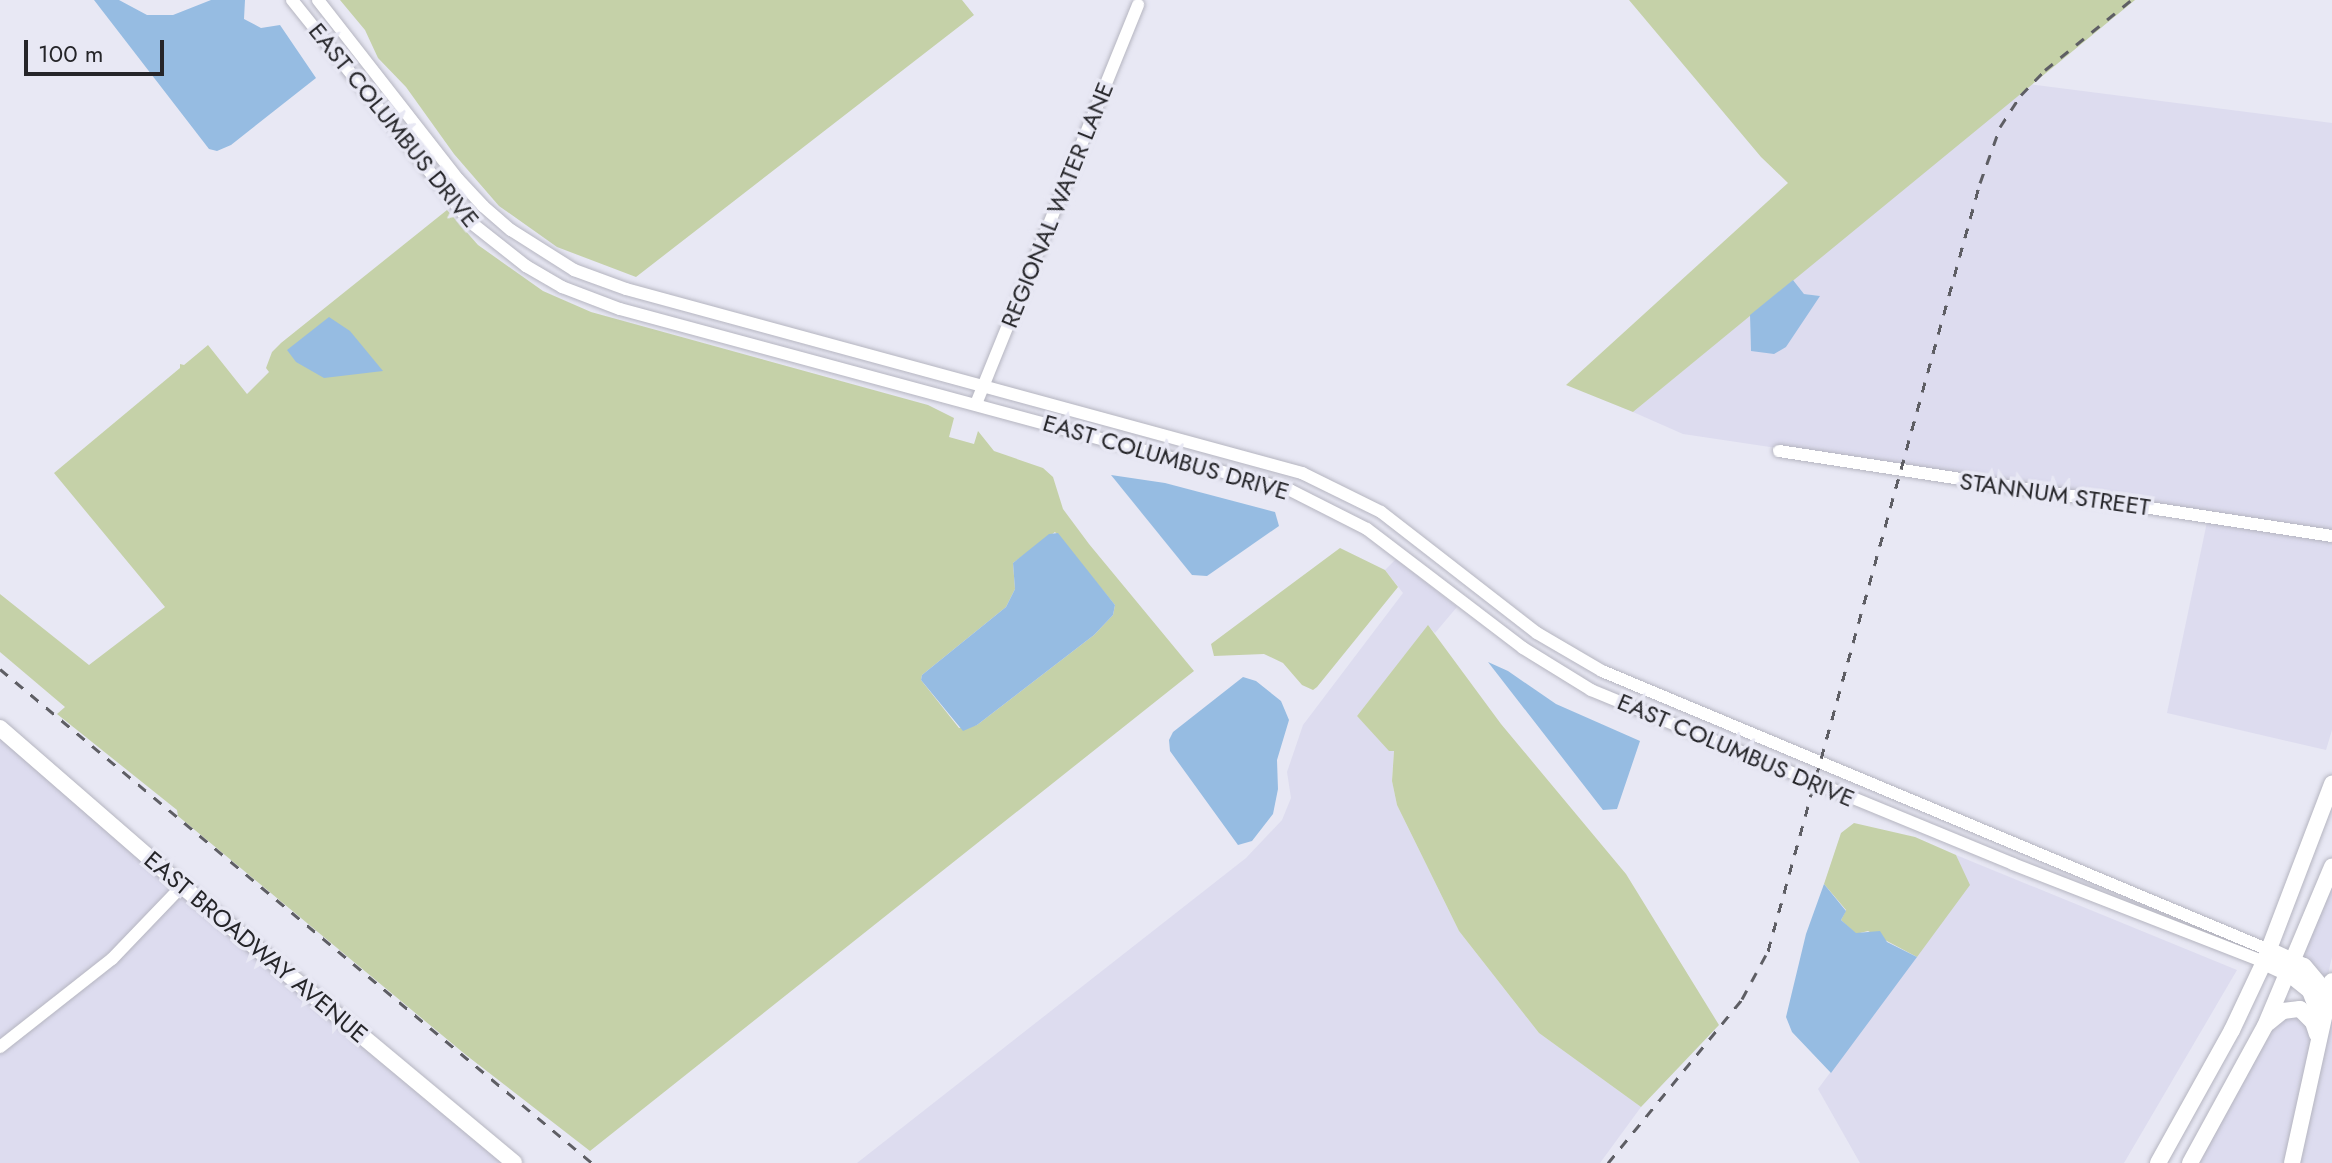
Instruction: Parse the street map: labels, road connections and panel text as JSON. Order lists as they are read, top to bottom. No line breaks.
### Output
{"streets":{"main road":["EAST BROADWAY AVENUE"],"street":["EAST COLUMBUS DRIVE","REGIONAL WATER LANE","STANNUM STREET"]},"crossings":[["EAST COLUMBUS DRIVE","REGIONAL WATER LANE"]],"scale_bar":"100 m"}
